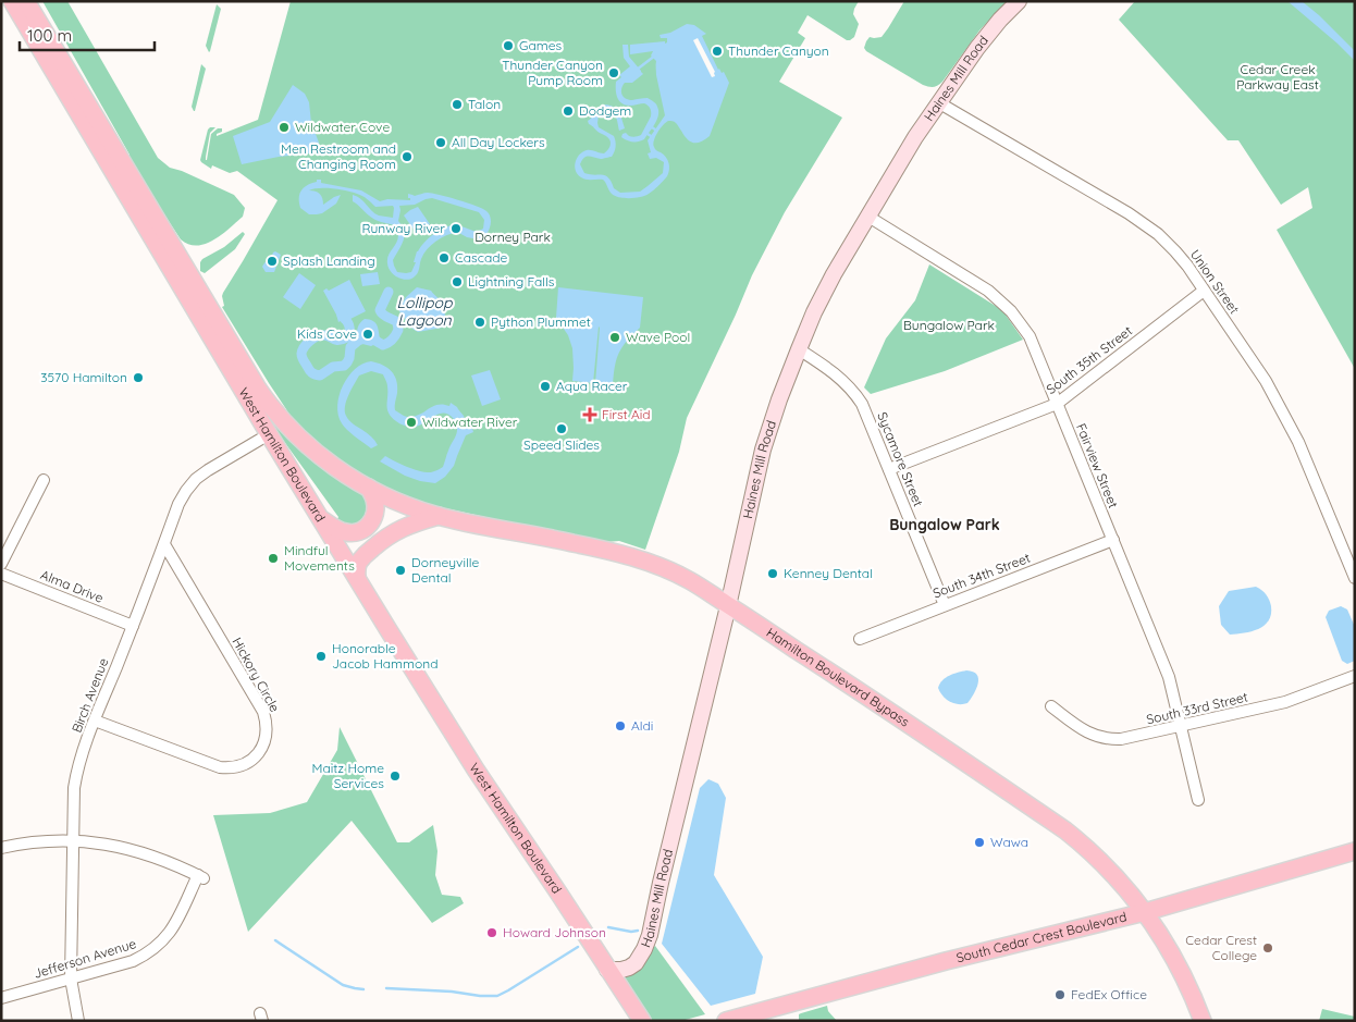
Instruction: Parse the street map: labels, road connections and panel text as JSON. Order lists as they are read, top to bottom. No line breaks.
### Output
{"streets":{"main road":["West Hamilton Boulevard","Hamilton Boulevard Bypass","South Cedar Crest Boulevard"],"street":["Haines Mill Road","Union Street","South 35th Street","Sycamore Street","Fairview Street","South 34th Street","Alma Drive","Hickory Circle","Birch Avenue","South 33rd Street","Jefferson Avenue"]},"crossings":[["Haines Mill Road","Union Street"],["Haines Mill Road","West Hamilton Boulevard"],["Haines Mill Road","Sycamore Street"],["Haines Mill Road","Fairview Street"],["Haines Mill Road","Hamilton Boulevard Bypass"],["Union Street","South 35th Street"],["South 35th Street","Sycamore Street"],["South 35th Street","Fairview Street"],["West Hamilton Boulevard","Hamilton Boulevard Bypass"],["West Hamilton Boulevard","Birch Avenue"],["Sycamore Street","South 34th Street"],["Fairview Street","South 34th Street"],["Fairview Street","South 33rd Street"],["Alma Drive","Birch Avenue"],["Hickory Circle","Birch Avenue"],["Hamilton Boulevard Bypass","South Cedar Crest Boulevard"],["Birch Avenue","Jefferson Avenue"]],"districts":["Bungalow Park"],"water":["Lollipop Lagoon"],"parks":["Cedar Creek Parkway East","Dorney Park","Bungalow Park"],"places":{"other":["Games","Thunder Canyon","Thunder Canyon Pump Room","Talon","Dodgem","Wildwater Cove","All Day Lockers","Men Restroom and Changing Room","Runway River","Cascade","Splash Landing","Lightning Falls","Python Plummet","Kids Cove","Wave Pool","3570 Hamilton","Aqua Racer","Wildwater River","Speed Slides","Mindful Movements","Dorneyville Dental","Kenney Dental","Honorable Jacob Hammond","Aldi","Maitz Home Services","Wawa","Howard Johnson","Cedar Crest College","FedEx Office"],"health":["First Aid"]},"scale_bar":"100 m"}
